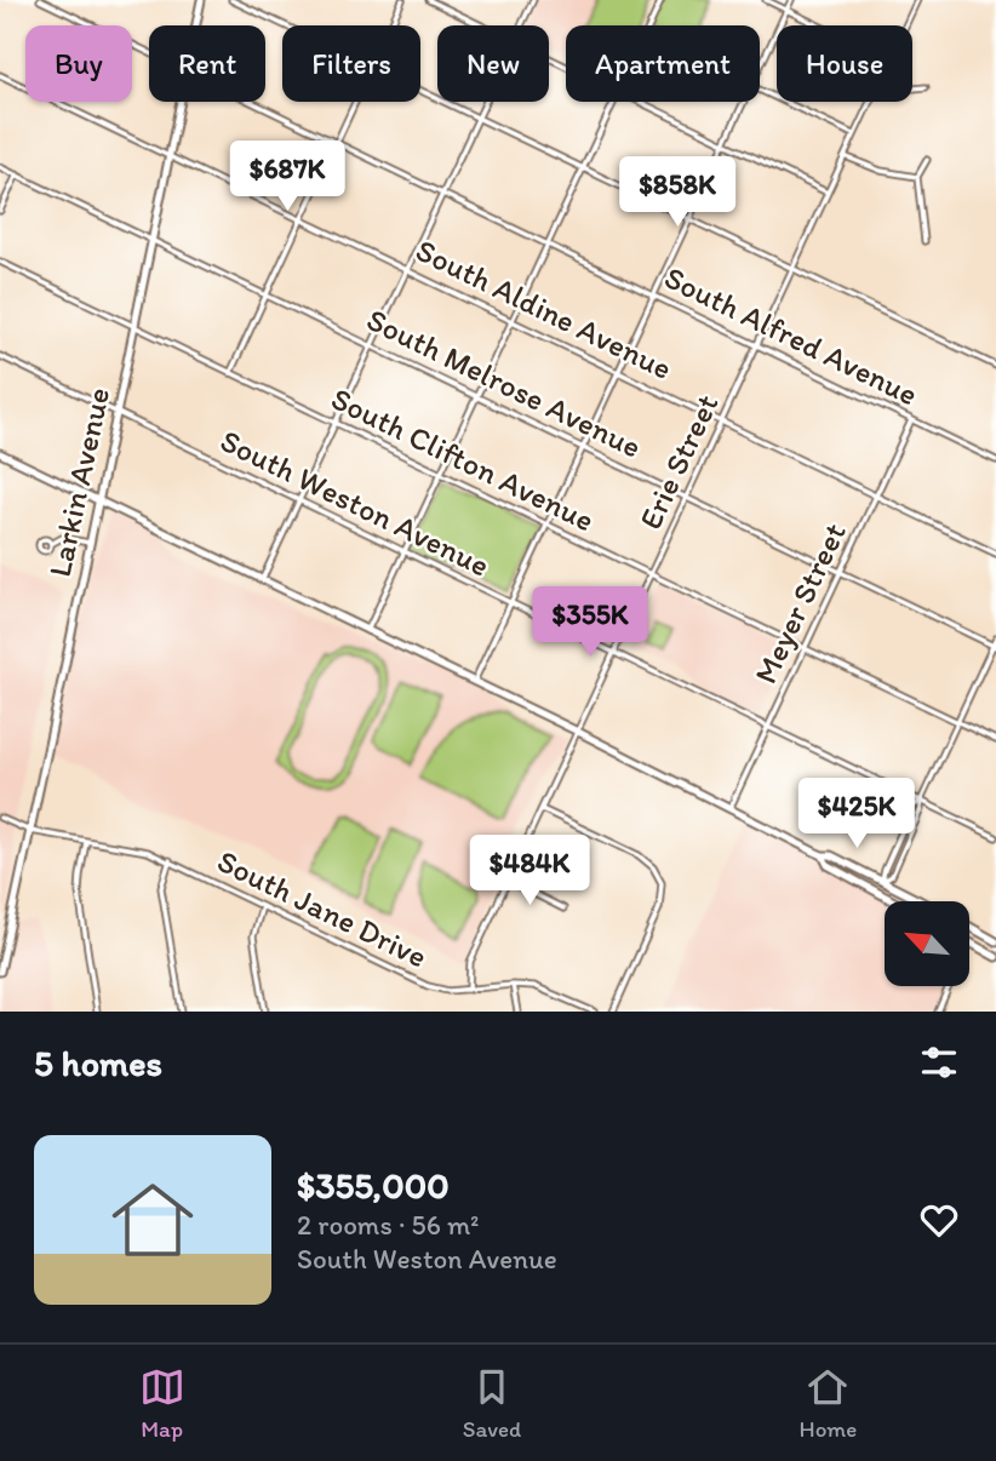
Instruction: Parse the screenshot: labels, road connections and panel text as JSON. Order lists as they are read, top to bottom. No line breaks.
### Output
{"streets":{"main road":["Larkin Avenue"],"street":["South Aldine Avenue","South Alfred Avenue","South Melrose Avenue","South Clifton Avenue","Erie Street","South Weston Avenue","Meyer Street","South Jane Drive"]},"crossings":[["South Aldine Avenue","Erie Street"],["South Aldine Avenue","Larkin Avenue"],["South Aldine Avenue","Meyer Street"],["South Alfred Avenue","Erie Street"],["South Alfred Avenue","Meyer Street"],["South Melrose Avenue","Erie Street"],["South Melrose Avenue","Larkin Avenue"],["South Melrose Avenue","Meyer Street"],["South Clifton Avenue","Erie Street"],["South Clifton Avenue","Larkin Avenue"],["South Clifton Avenue","Meyer Street"],["Erie Street","South Weston Avenue"],["Erie Street","South Jane Drive"],["Larkin Avenue","South Weston Avenue"],["Larkin Avenue","South Jane Drive"],["South Weston Avenue","Meyer Street"]],"north":"top left","page":{"chip":["Buy","Rent","Filters","New","Apartment","House"],"price":["$687K","$858K","$355K","$425K","$484K"],"heading":"5 homes","list":[{"name":"$355,000","note":"2 rooms · 56 m² · South Weston Avenue"}],"tabs":["Map","Saved","Home"]}}
